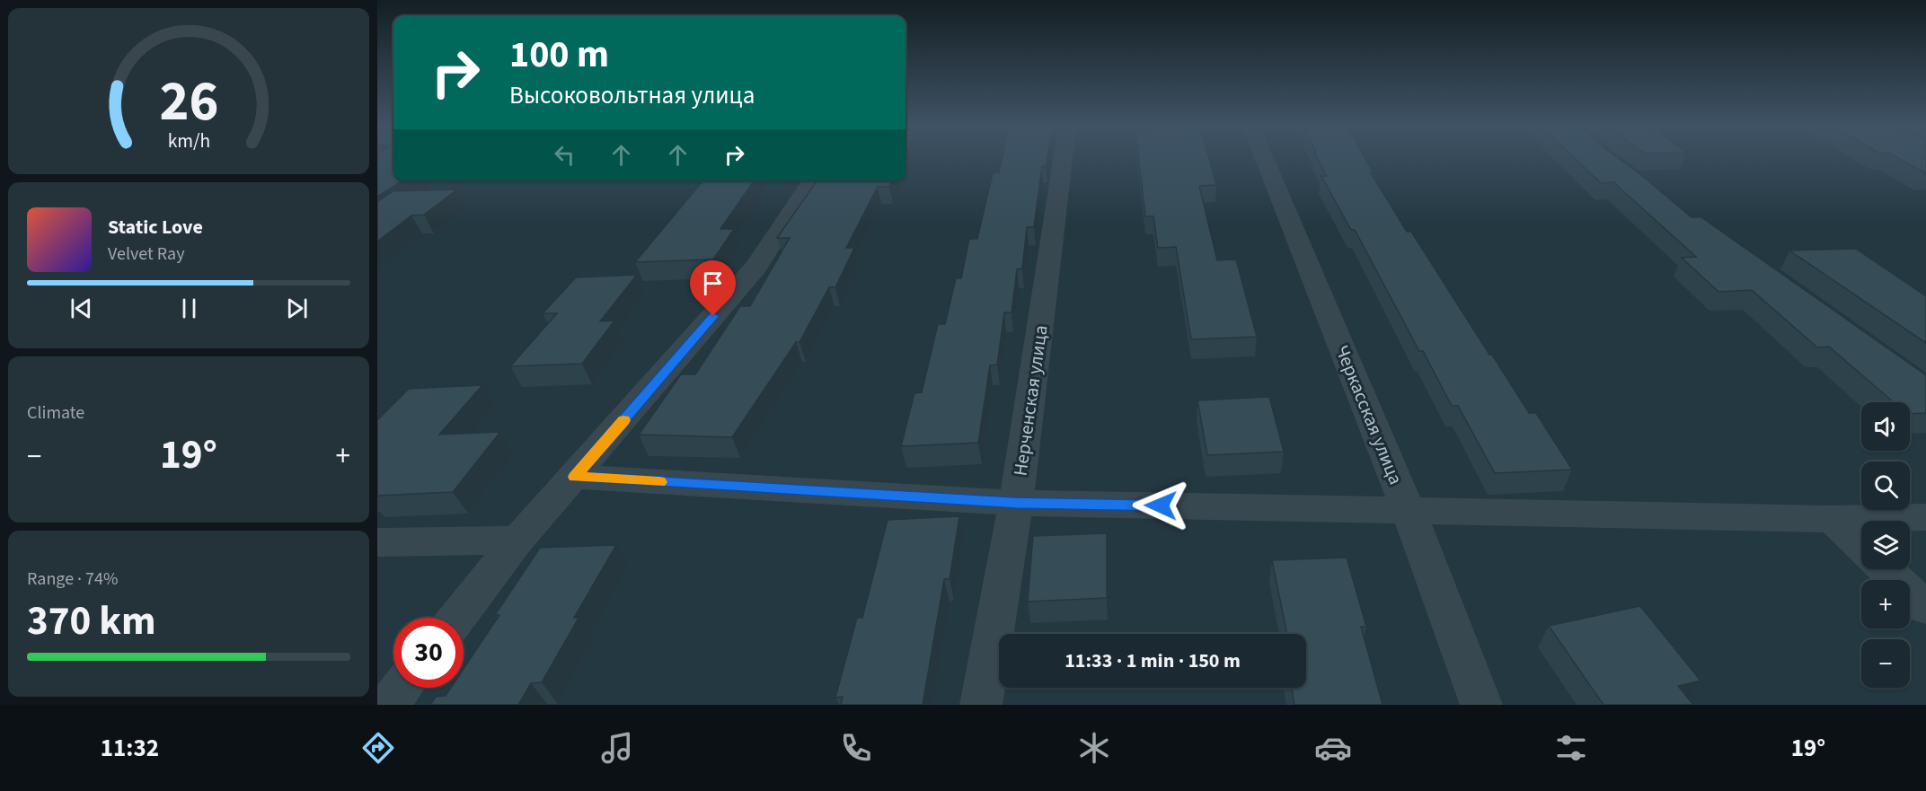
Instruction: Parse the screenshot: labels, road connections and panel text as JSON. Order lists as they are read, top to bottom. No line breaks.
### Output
{"streets":{"street":["Нерченская улица","Черкасская улица"]},"page":{"turn":["100 m","Высоковольтная улица"],"song":["Static Love","Velvet Ray"],"tile":["Climate",["Range · 74%","370 km"]],"map_buttons":["+","−"],"heat":["−","19°","+"],"limit":"30","trip":"11:33 · 1 min · 150 m","tabs":["11:32","19°"],"gauge":["26","km/h"]}}
